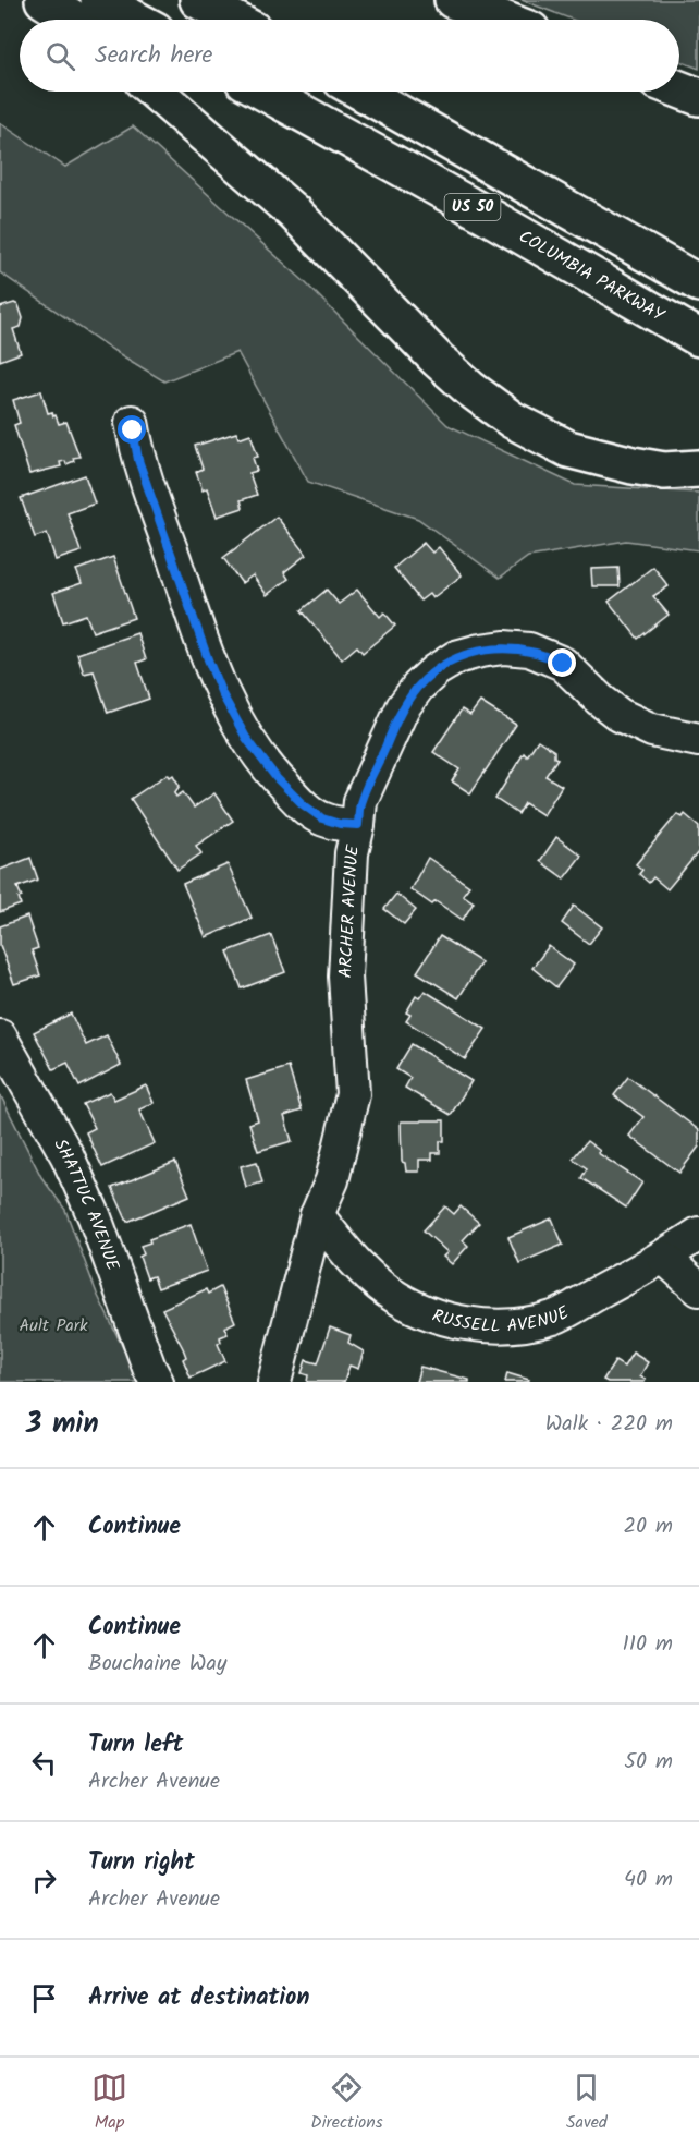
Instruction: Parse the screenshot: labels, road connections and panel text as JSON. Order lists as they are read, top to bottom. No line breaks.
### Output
{"streets":{"highway":["US 50","COLUMBIA PARKWAY"],"street":["ARCHER AVENUE","SHATTUC AVENUE","RUSSELL AVENUE"]},"crossings":[["ARCHER AVENUE","RUSSELL AVENUE"]],"parks":["Ault Park"],"page":{"search":"Search here","heading":["3 min","Walk · 220 m"],"list":[["Continue","20 m"],["Continue","Bouchaine Way","110 m"],["Turn left","Archer Avenue","50 m"],["Turn right","Archer Avenue","40 m"],"Arrive at destination"],"nav":["Map","Directions","Saved"]}}
